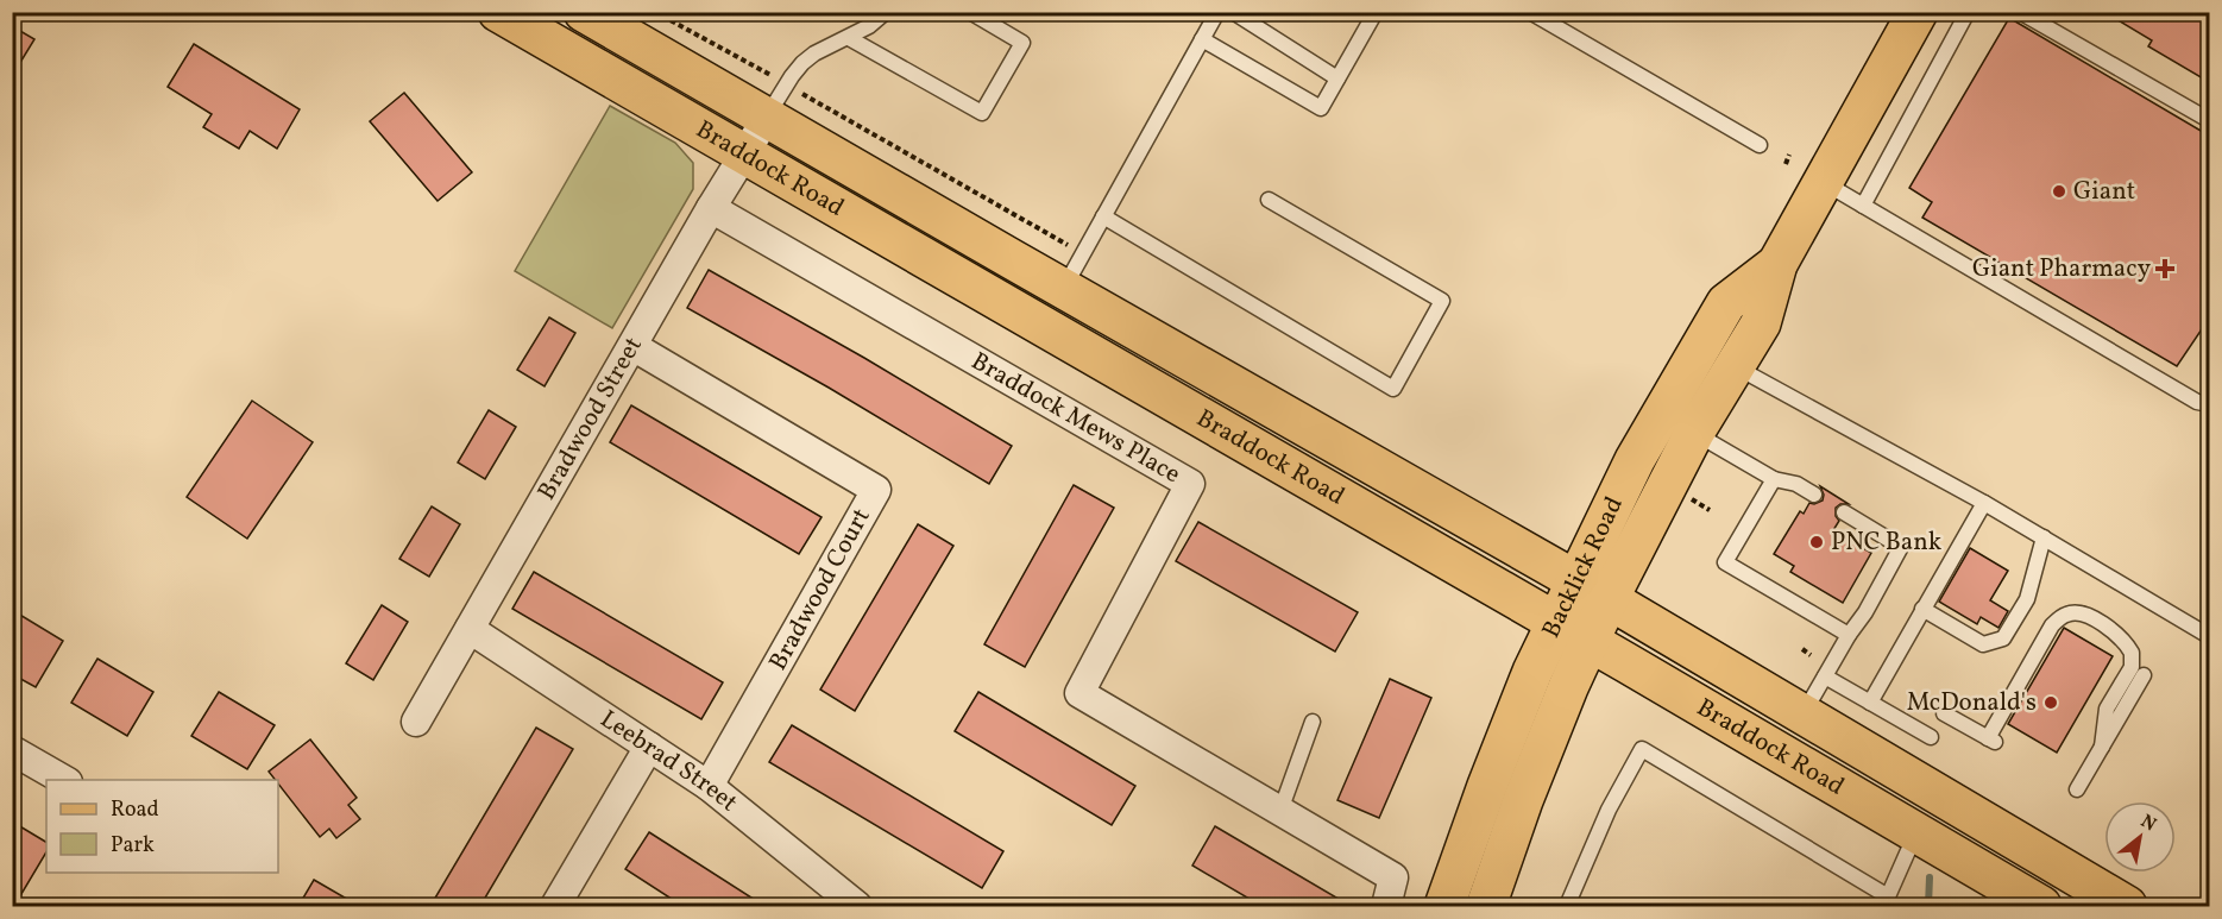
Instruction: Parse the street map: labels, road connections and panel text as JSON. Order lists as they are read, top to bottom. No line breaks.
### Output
{"streets":{"main road":["Braddock Road","Backlick Road"],"street":["Bradwood Street","Braddock Mews Place","Bradwood Court","Leebrad Street"]},"crossings":[["Braddock Road","Bradwood Street"],["Braddock Road","Backlick Road"],["Bradwood Street","Braddock Mews Place"],["Bradwood Street","Bradwood Court"],["Bradwood Street","Leebrad Street"],["Bradwood Court","Leebrad Street"]],"places":{"other":["Giant","PNC Bank","McDonald's"],"health":["Giant Pharmacy"]},"legend":["Road","Park"],"north":"top right"}
